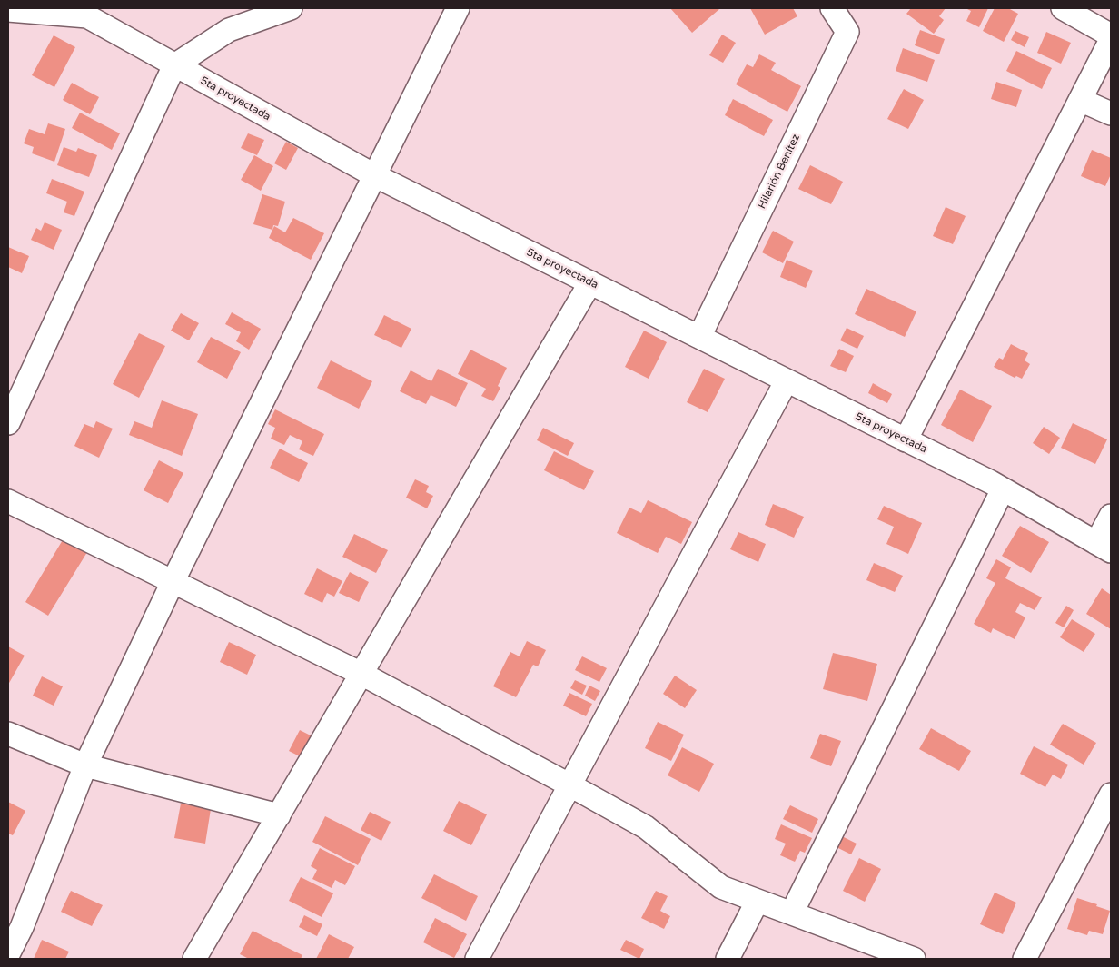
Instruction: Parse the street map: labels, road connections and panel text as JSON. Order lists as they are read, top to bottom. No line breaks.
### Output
{"streets":{"street":["5ta proyectada","Hilarión Benítez"]},"crossings":[["5ta proyectada","Hilarión Benítez"]]}
